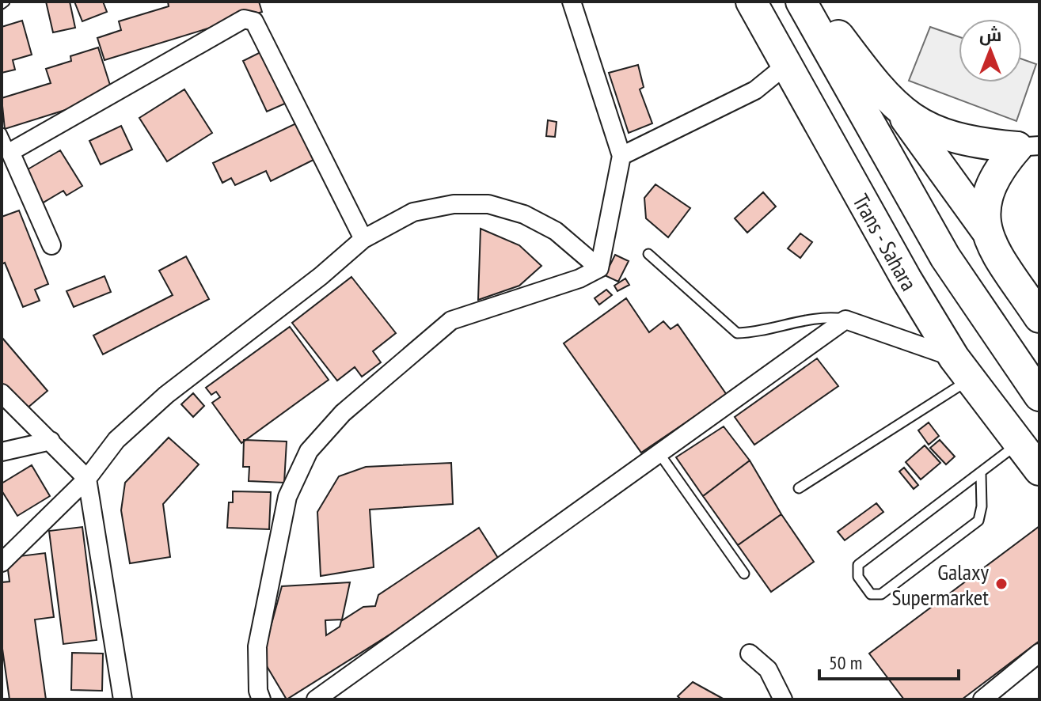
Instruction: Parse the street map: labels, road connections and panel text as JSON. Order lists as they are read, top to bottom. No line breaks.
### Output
{"streets":{"highway":["Trans - Sahara"]},"places":["Galaxy Supermarket"],"scale_bar":"50 m","north":"top"}
